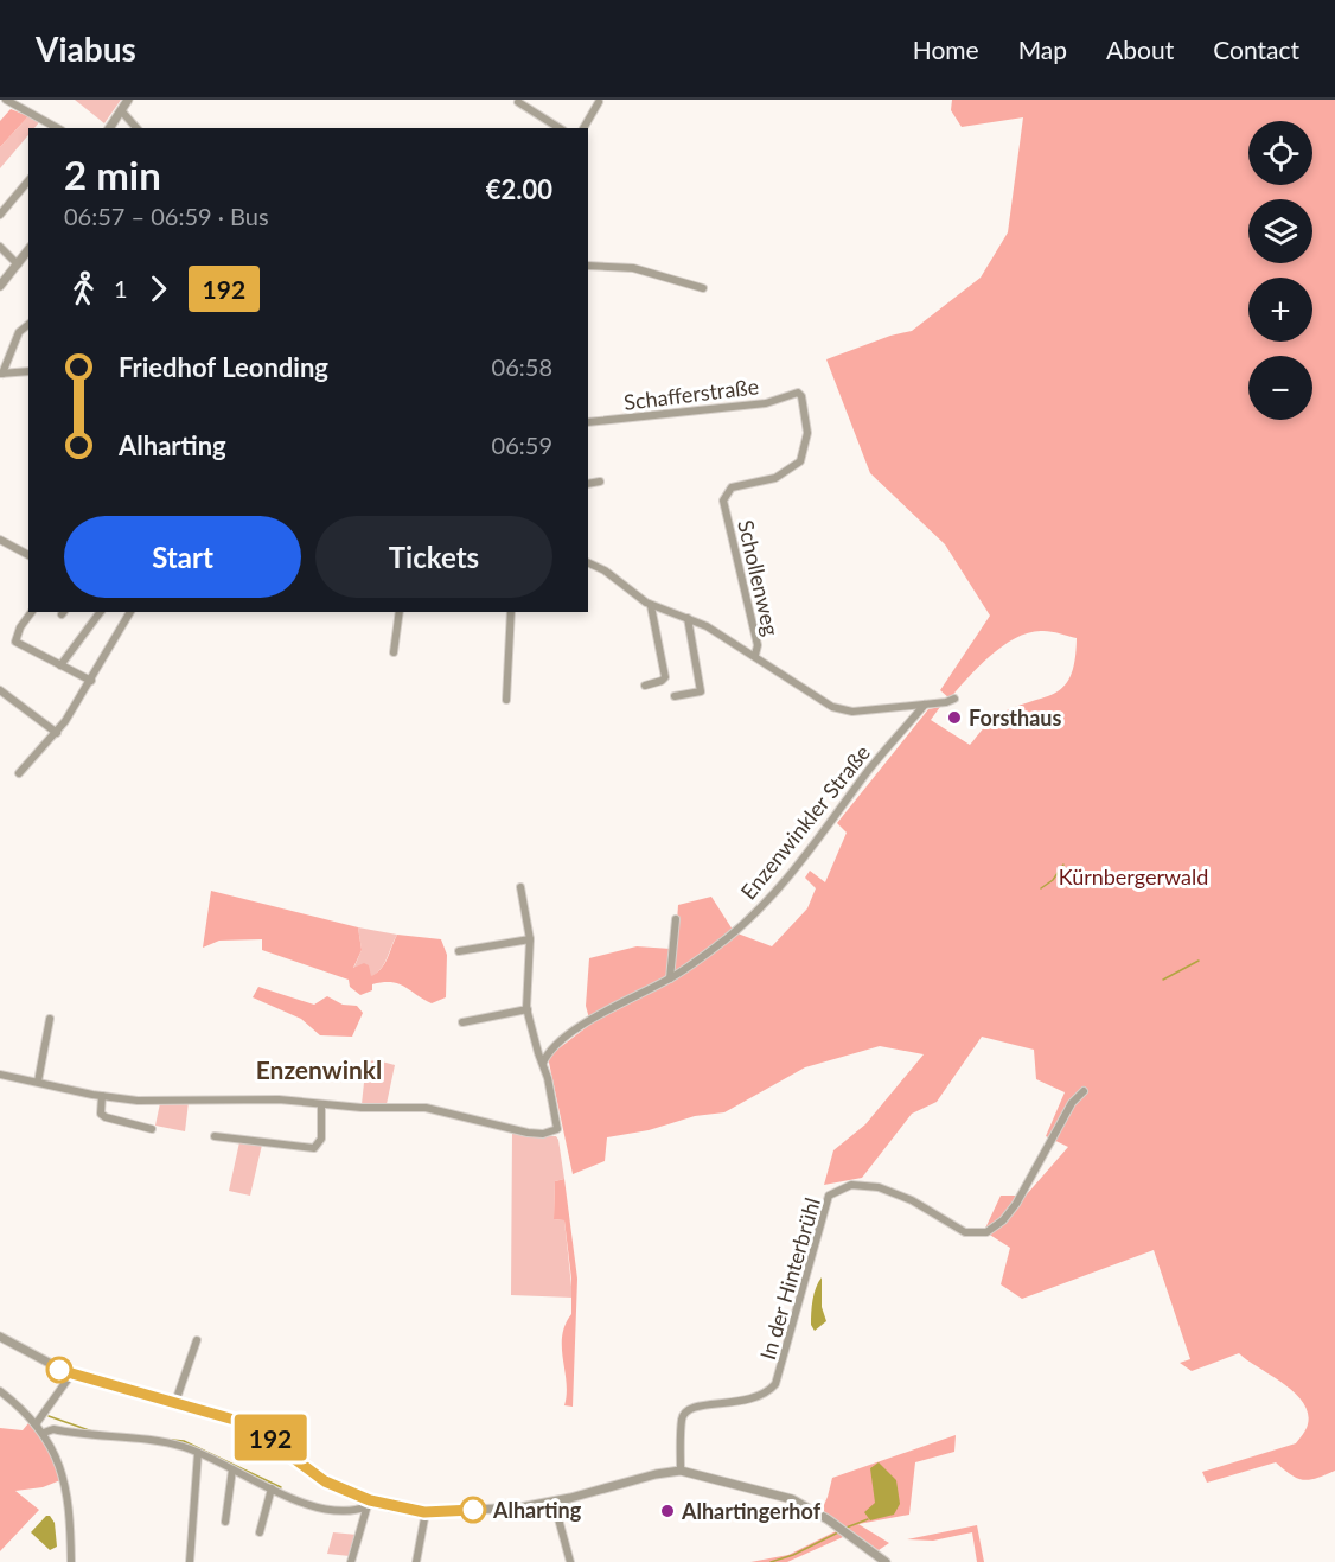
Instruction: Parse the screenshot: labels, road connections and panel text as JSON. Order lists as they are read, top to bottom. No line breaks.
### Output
{"streets":{"street":["Schafferstraße","Schollenweg","Enzenwinkler Straße","In der Hinterbrühl"]},"crossings":[["Schafferstraße","Schollenweg"]],"districts":["Enzenwinkl"],"parks":["Kürnbergerwald"],"places":["Forsthaus","Alharting","Alhartingerhof"],"lines":["bus line 192"],"page":{"header":"Viabus","nav":["Home","Map","About","Contact"],"on_map":"192","map_buttons":["+","−"],"heading":["2 min","06:57 – 06:59 · Bus","€2.00"],"legs":["1","192"],"list":[{"name":"Friedhof Leonding","value":"06:58"},{"name":"Alharting","value":"06:59"}],"buttons":["Start","Tickets"]}}
